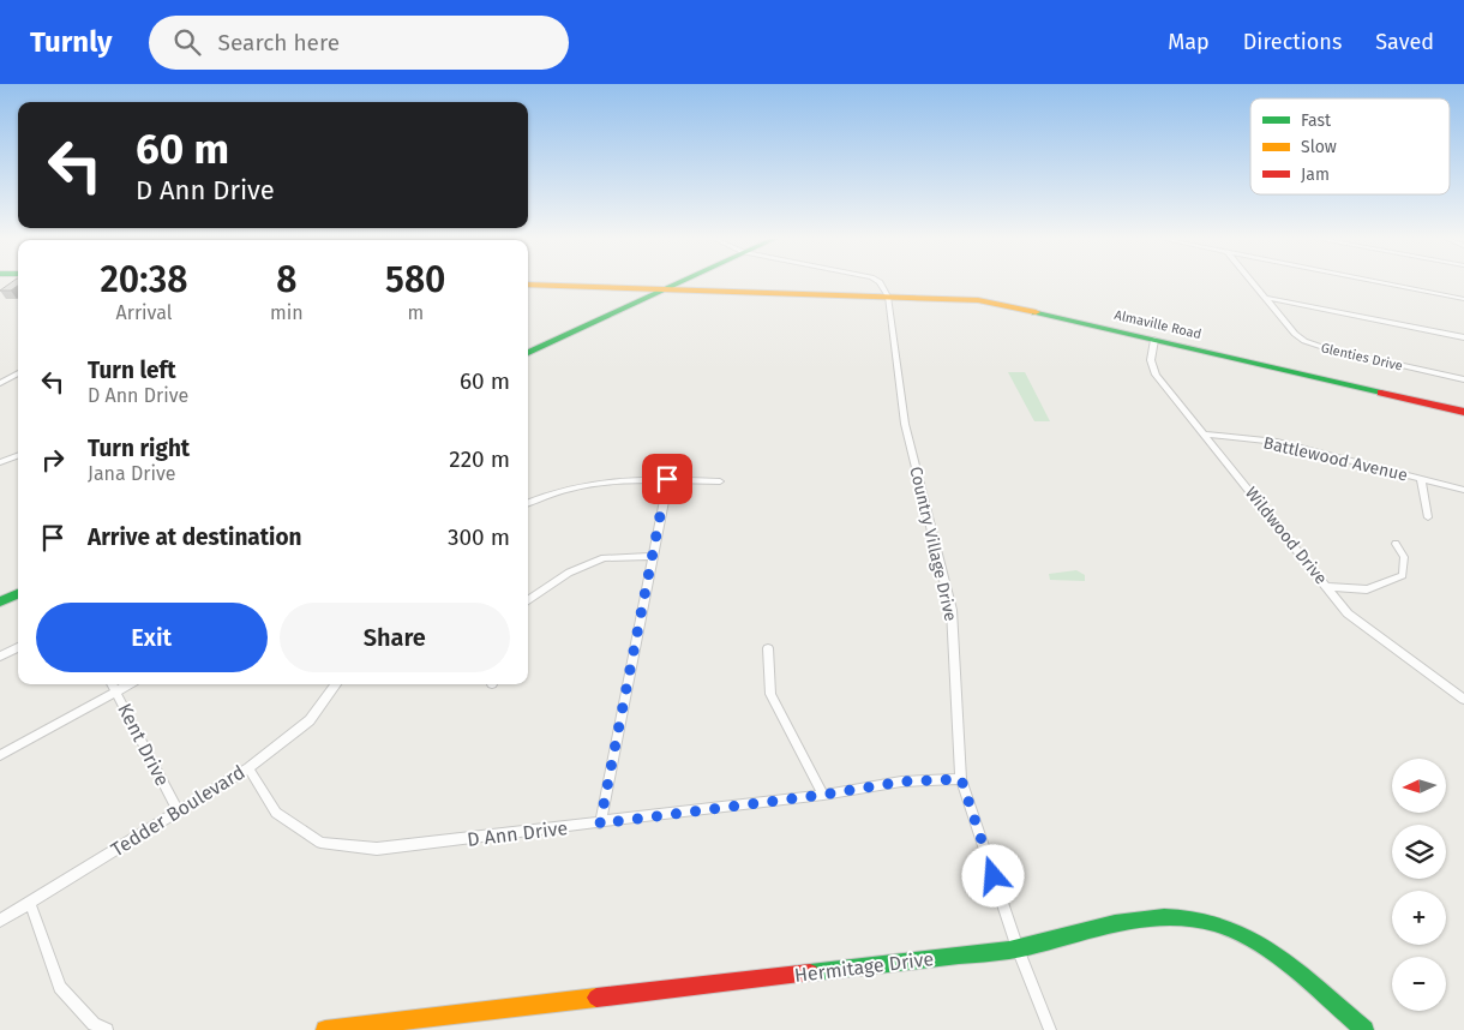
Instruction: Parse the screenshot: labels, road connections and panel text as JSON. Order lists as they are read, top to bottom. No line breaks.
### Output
{"streets":{"street":["Almaville Road","Glenties Drive","Battlewood Avenue","Wildwood Drive","Country Village Drive","Kent Drive","Tedder Boulevard","D Ann Drive","Hermitage Drive"]},"crossings":[["Almaville Road","Wildwood Drive"],["Almaville Road","Country Village Drive"],["Battlewood Avenue","Wildwood Drive"],["Country Village Drive","D Ann Drive"],["Country Village Drive","Hermitage Drive"],["Kent Drive","Tedder Boulevard"],["Tedder Boulevard","D Ann Drive"]],"legend":["Fast","Slow","Jam"],"north":"left","page":{"header":"Turnly","search":"Search here","nav":["Map","Directions","Saved"],"turn":["60 m","D Ann Drive"],"eta":["20:38","Arrival","8","min","580","m"],"list":[{"name":"Turn left","note":"D Ann Drive","value":"60 m"},{"name":"Turn right","note":"Jana Drive","value":"220 m"},{"name":"Arrive at destination","value":"300 m"}],"buttons":["Exit","Share"],"map_buttons":["+","−"]}}
